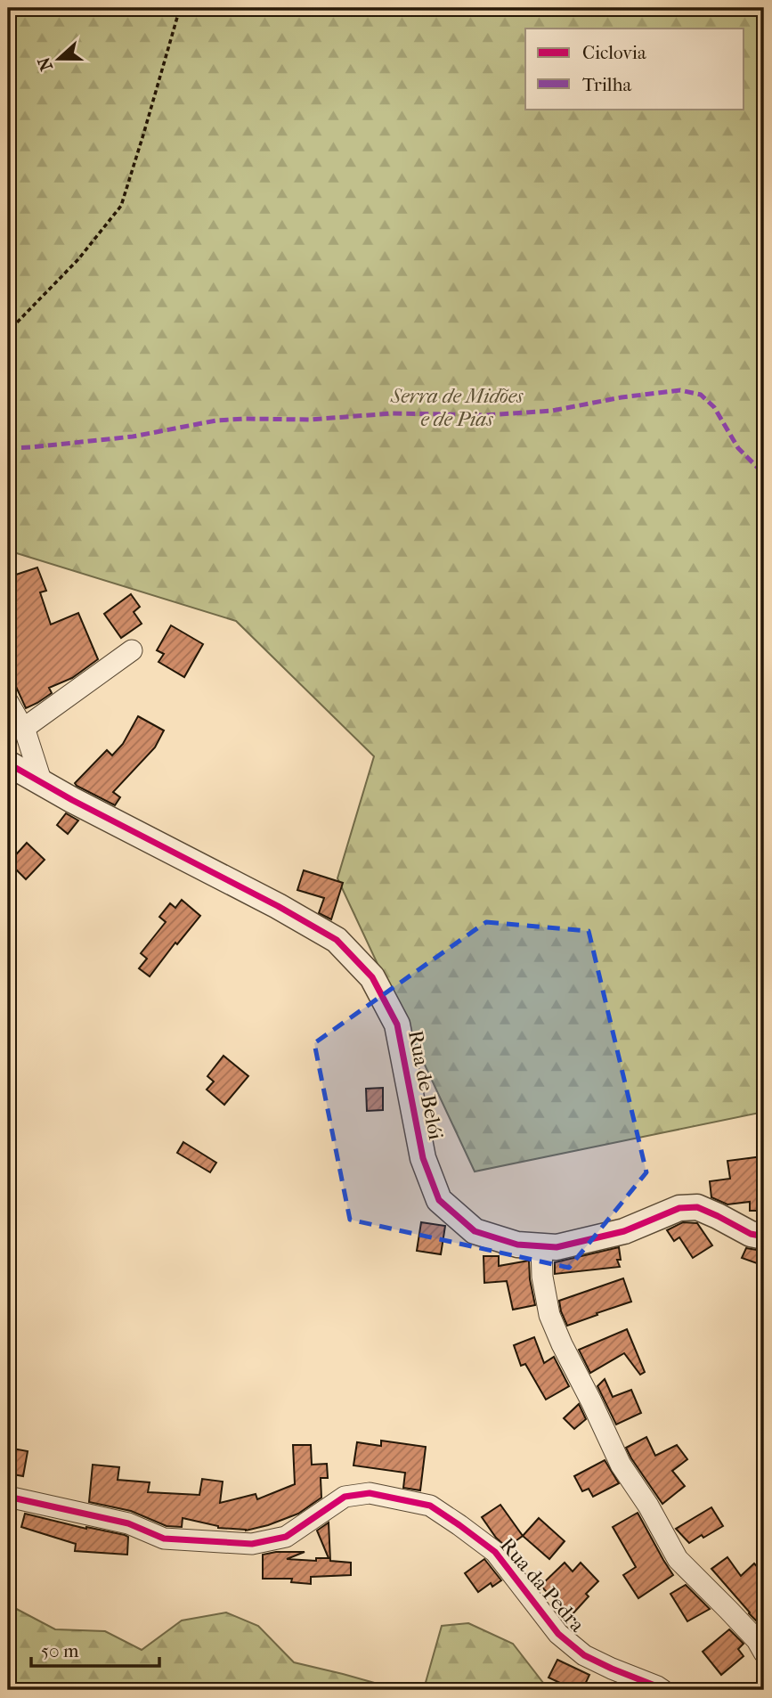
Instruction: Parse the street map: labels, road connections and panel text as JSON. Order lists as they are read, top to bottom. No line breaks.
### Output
{"streets":{"street":["Rua de Belói","Rua da Pedra"]},"parks":["Serra de Midões e de Pias"],"legend":["Ciclovia","Trilha"],"scale_bar":"50 m","north":"left"}
